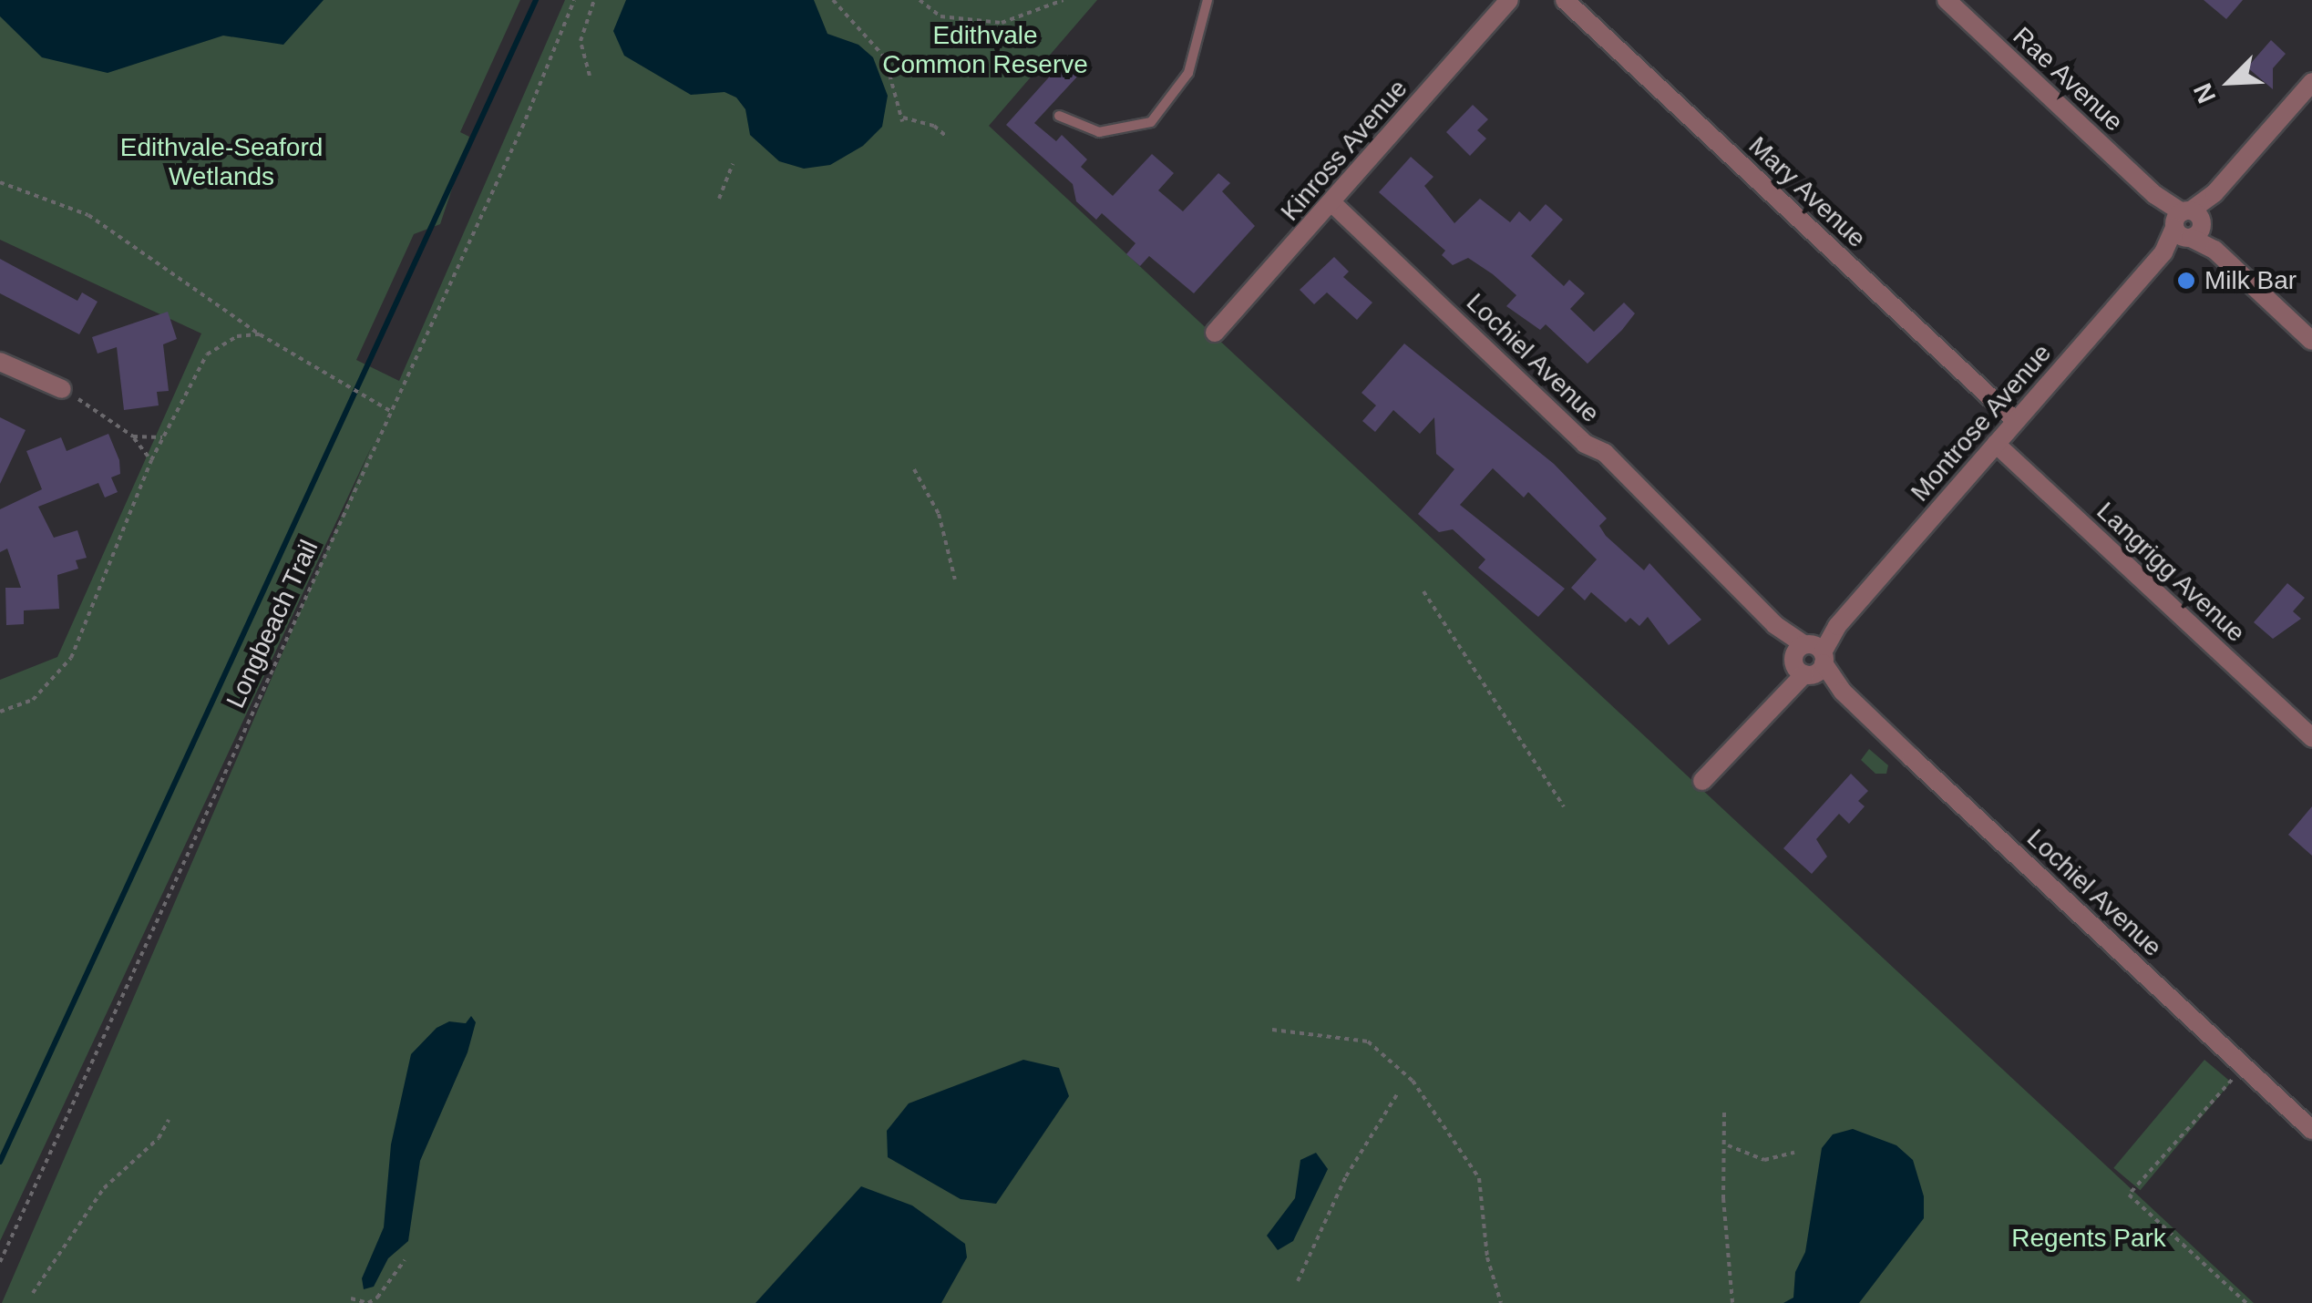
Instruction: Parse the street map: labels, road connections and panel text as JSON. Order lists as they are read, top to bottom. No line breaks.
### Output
{"streets":{"street":["Rae Avenue","Kinross Avenue","Mary Avenue","Lochiel Avenue","Montrose Avenue","Langrigg Avenue"],"path":["Longbeach Trail"]},"crossings":[["Rae Avenue","Montrose Avenue"],["Kinross Avenue","Lochiel Avenue"],["Mary Avenue","Montrose Avenue"],["Lochiel Avenue","Montrose Avenue"],["Montrose Avenue","Langrigg Avenue"]],"parks":["Edithvale Common Reserve","Edithvale-Seaford Wetlands","Regents Park"],"places":["Milk Bar"],"north":"bottom left"}
